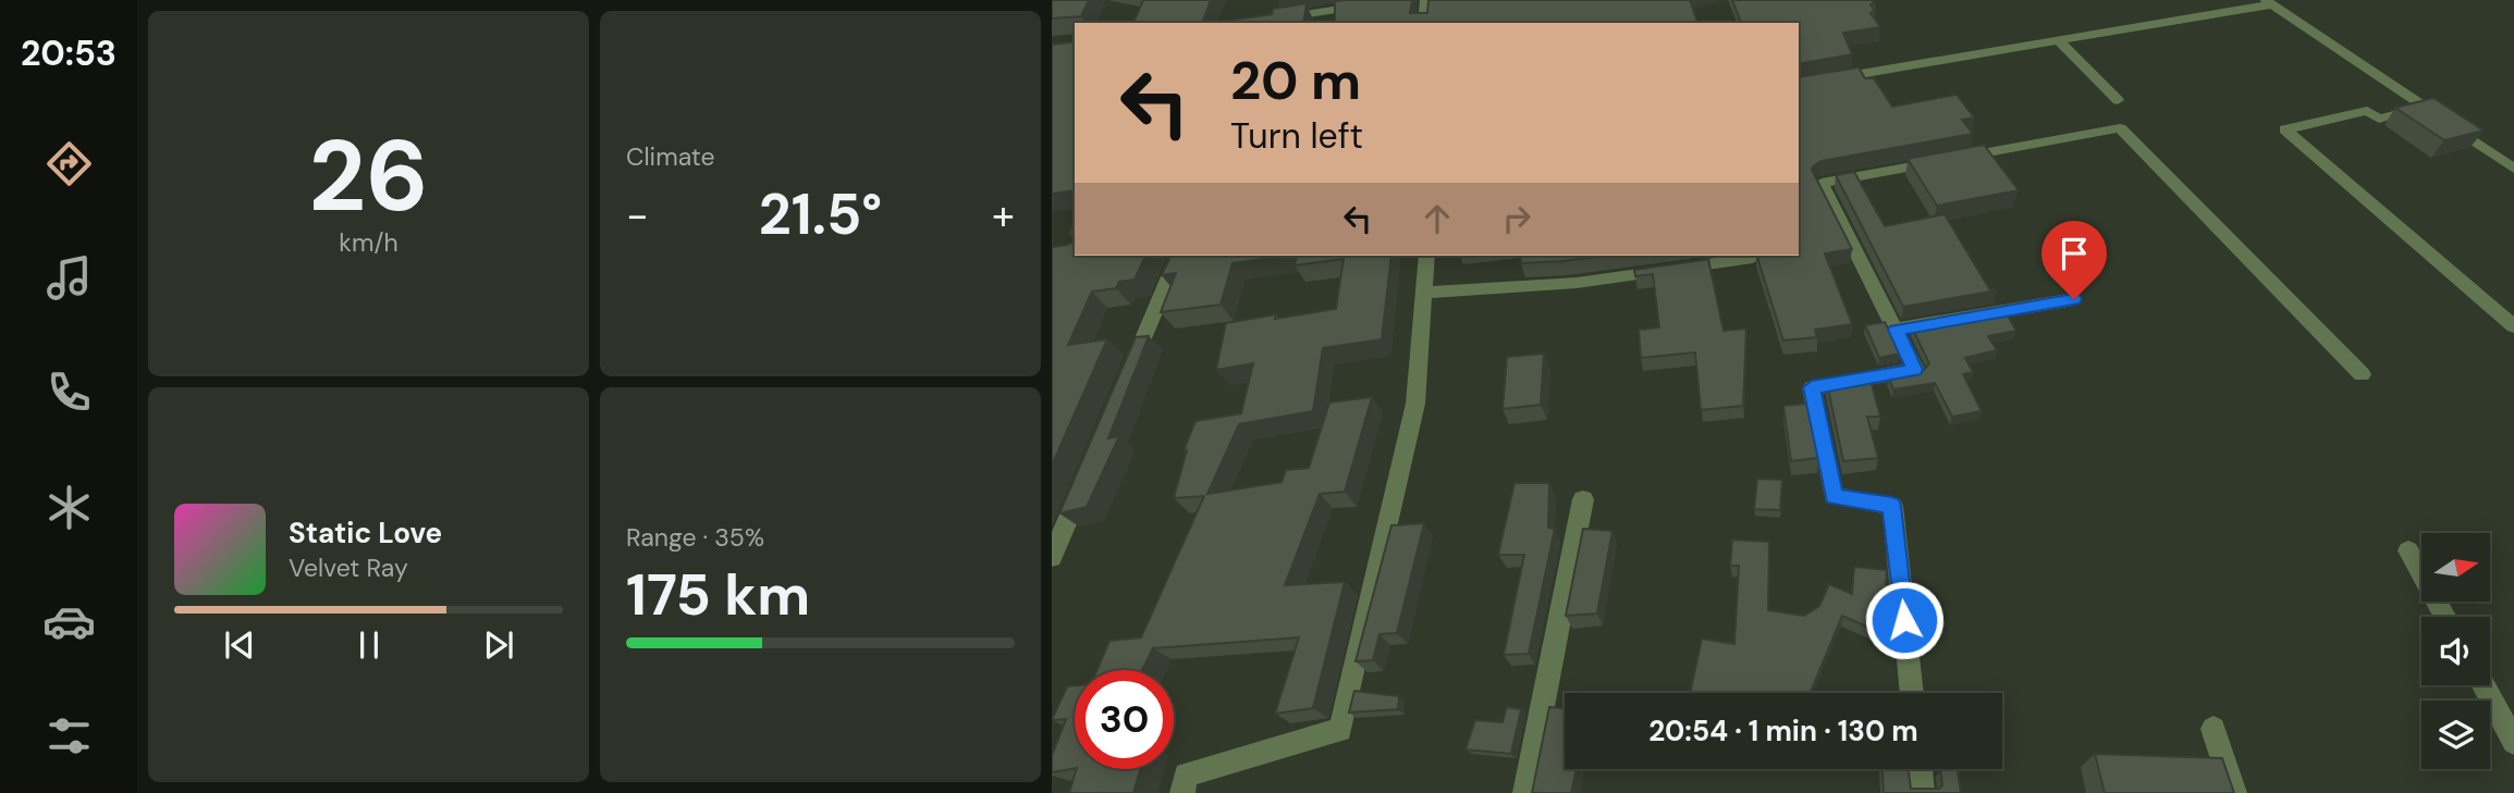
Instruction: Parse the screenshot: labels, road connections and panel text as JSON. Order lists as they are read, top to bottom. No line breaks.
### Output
{"north":"right","page":{"tabs":"20:53","tile":[["26","km/h"],"Climate",["Range · 35%","175 km"]],"turn":["20 m","Turn left"],"heat":["−","21.5°","+"],"song":["Static Love","Velvet Ray"],"limit":"30","trip":"20:54 · 1 min · 130 m"}}
